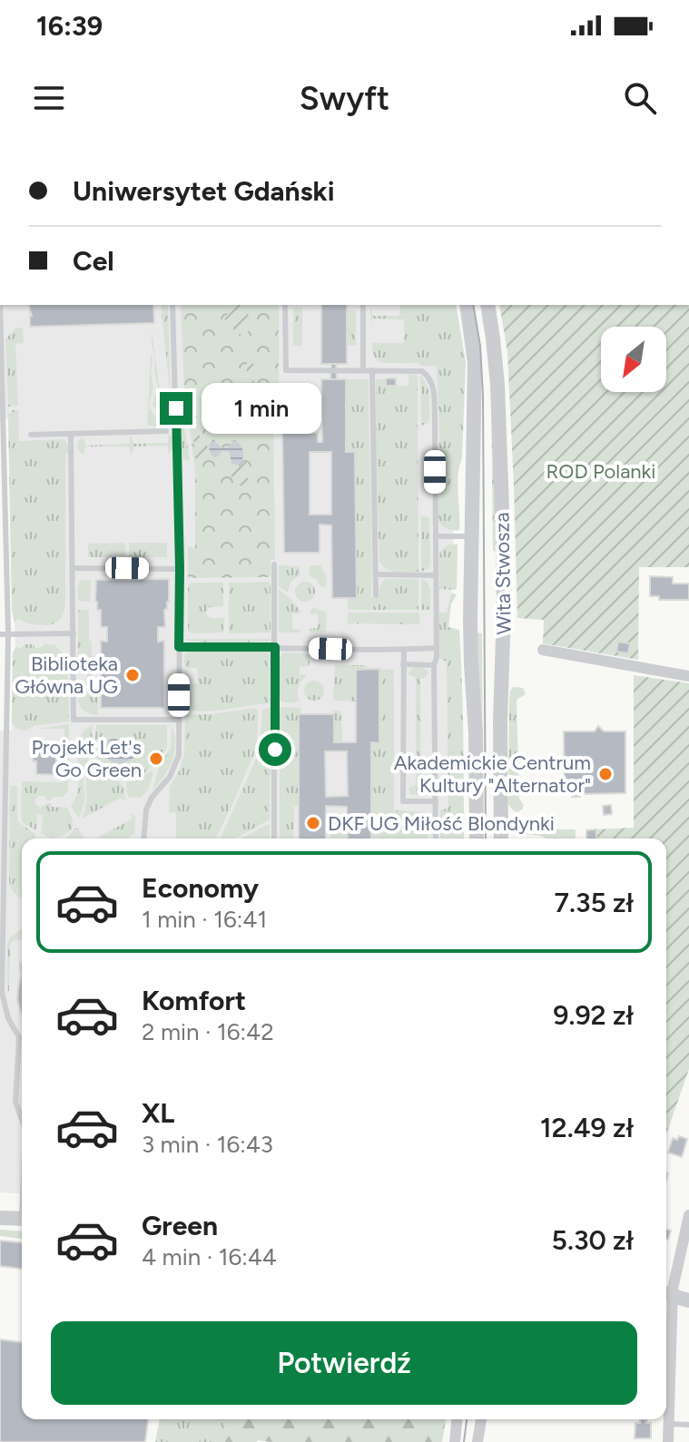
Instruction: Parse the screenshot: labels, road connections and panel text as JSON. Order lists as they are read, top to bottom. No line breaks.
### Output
{"streets":{"street":["Wita Stwosza"]},"parks":["ROD Polanki"],"places":["Biblioteka Główna UG","Projekt Let's Go Green","Akademickie Centrum Kultury \"Alternator\"","DKF UG Miłość Blondynki"],"north":"bottom left","page":{"status":"16:39","header":"Swyft","banner":["Uniwersytet Gdański","Cel"],"bubble":"1 min","list":[{"name":"Economy","note":"1 min · 16:41","value":"7.35 zł"},{"name":"Komfort","note":"2 min · 16:42","value":"9.92 zł"},{"name":"XL","note":"3 min · 16:43","value":"12.49 zł"},{"name":"Green","note":"4 min · 16:44","value":"5.30 zł"}],"buttons":"Potwierdź"}}
